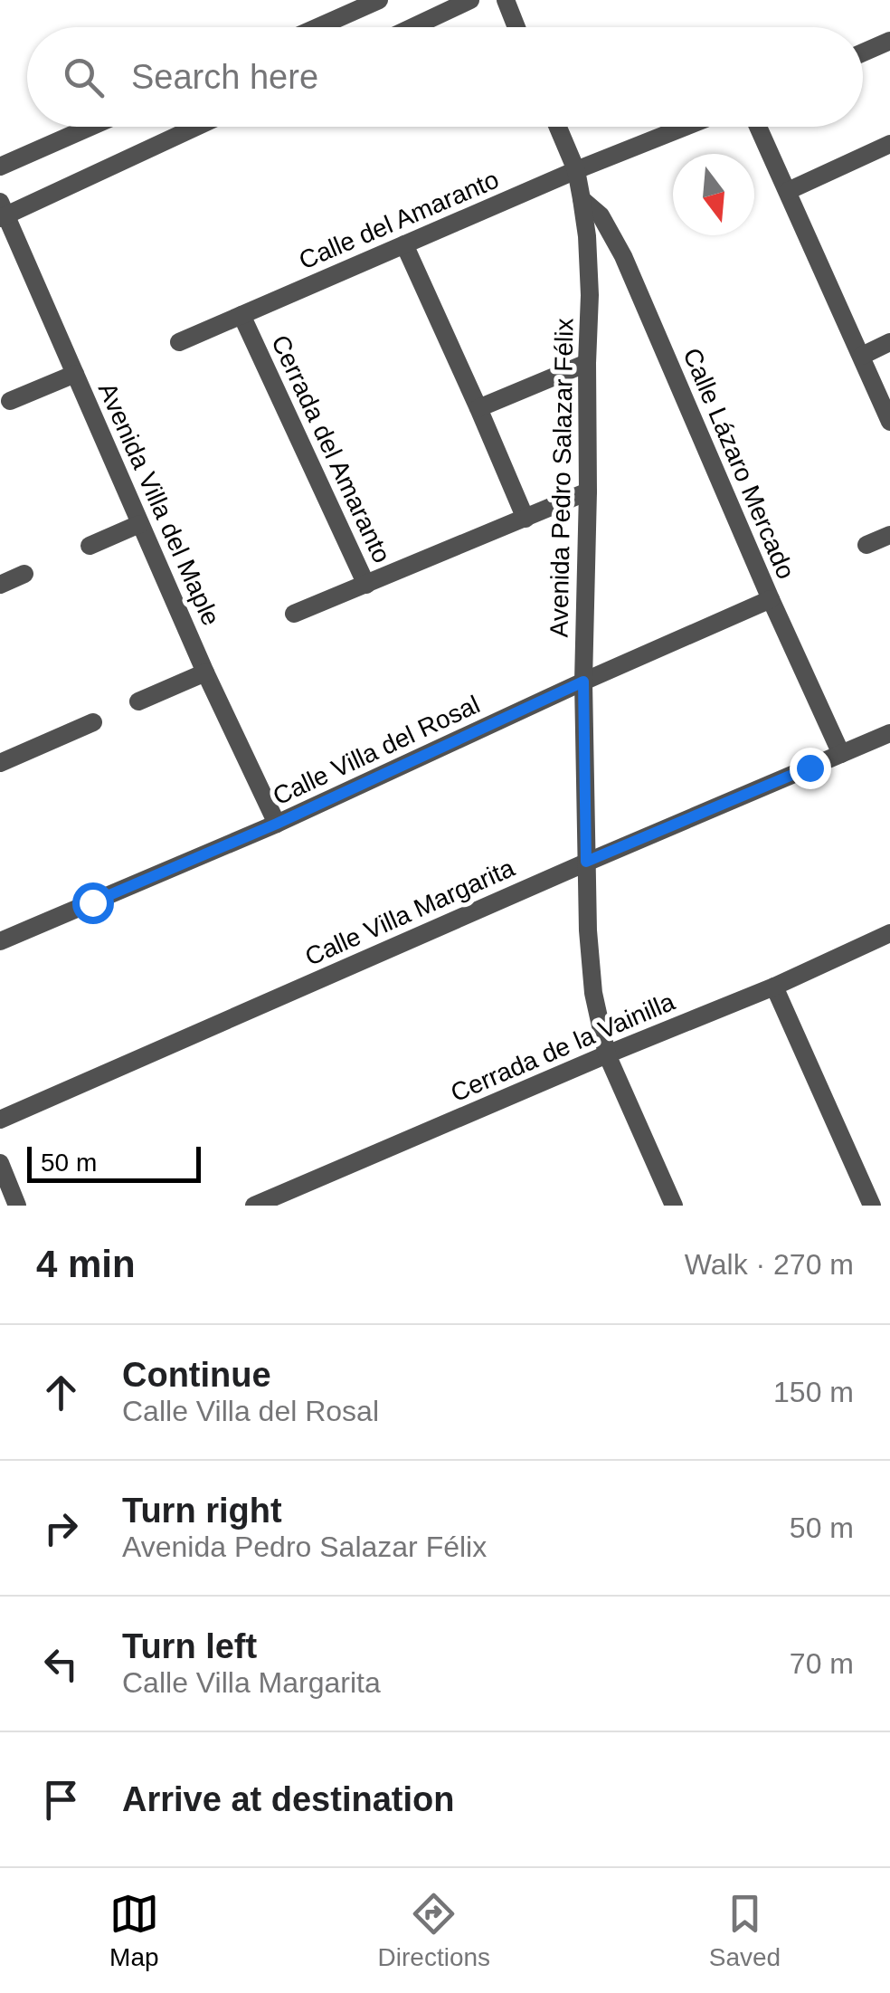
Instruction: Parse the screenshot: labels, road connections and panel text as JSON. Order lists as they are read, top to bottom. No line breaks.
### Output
{"streets":{"street":["Calle del Amaranto","Cerrada del Amaranto","Calle Lázaro Mercado","Avenida Pedro Salazar Félix","Avenida Villa del Maple","Calle Villa del Rosal","Calle Villa Margarita","Cerrada de la Vainilla"]},"crossings":[["Calle del Amaranto","Cerrada del Amaranto"],["Calle del Amaranto","Avenida Pedro Salazar Félix"],["Cerrada del Amaranto","Avenida Pedro Salazar Félix"],["Calle Lázaro Mercado","Avenida Pedro Salazar Félix"],["Calle Lázaro Mercado","Calle Villa del Rosal"],["Calle Lázaro Mercado","Calle Villa Margarita"],["Avenida Pedro Salazar Félix","Calle Villa del Rosal"],["Avenida Pedro Salazar Félix","Calle Villa Margarita"],["Avenida Pedro Salazar Félix","Cerrada de la Vainilla"],["Avenida Villa del Maple","Calle Villa del Rosal"]],"scale_bar":"50 m","north":"bottom","page":{"search":"Search here","scale":"50 m","heading":["4 min","Walk · 270 m"],"list":[["Continue","Calle Villa del Rosal","150 m"],["Turn right","Avenida Pedro Salazar Félix","50 m"],["Turn left","Calle Villa Margarita","70 m"],"Arrive at destination"],"nav":["Map","Directions","Saved"]}}
